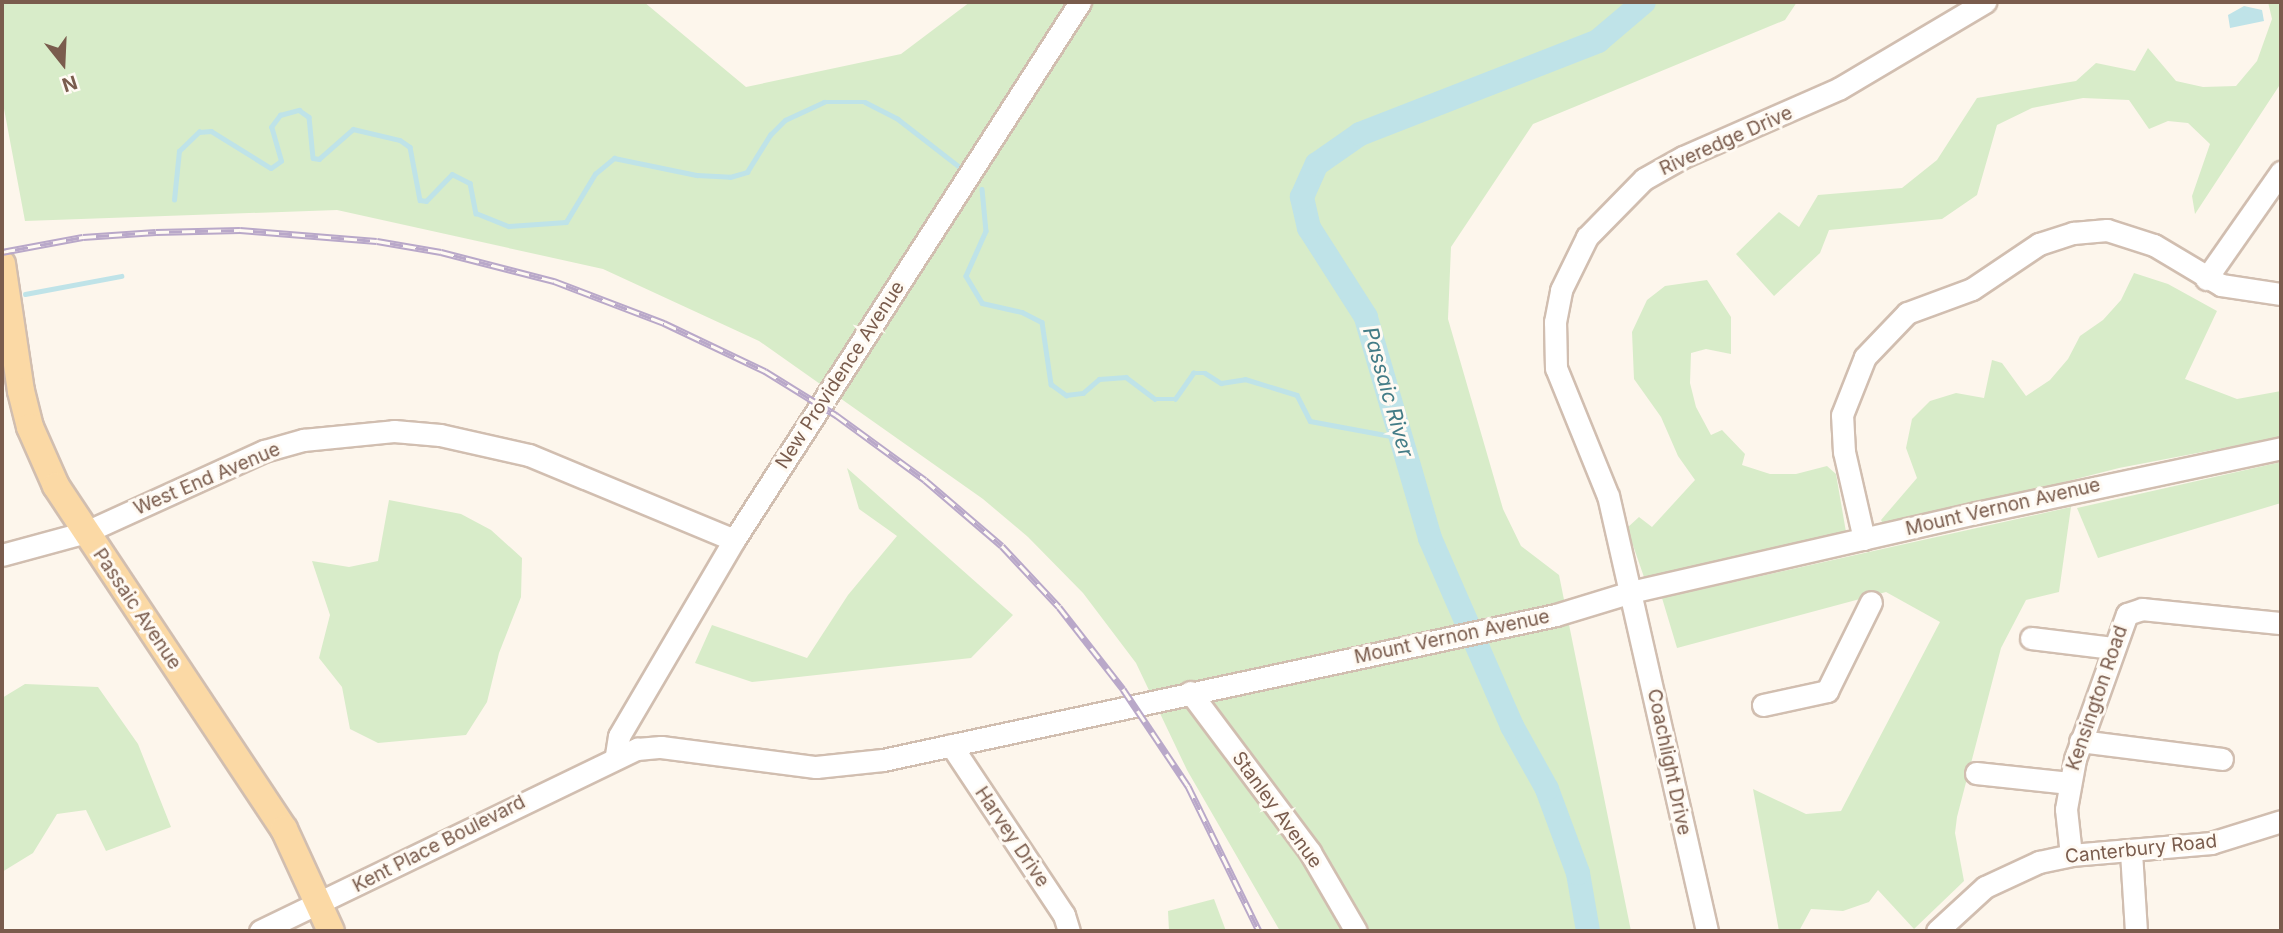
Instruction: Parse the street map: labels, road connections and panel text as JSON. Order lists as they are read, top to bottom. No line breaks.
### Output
{"streets":{"main road":["Passaic Avenue"],"street":["Riveredge Drive","New Providence Avenue","West End Avenue","Mount Vernon Avenue","Kensington Road","Coachlight Drive","Stanley Avenue","Harvey Drive","Kent Place Boulevard","Canterbury Road"]},"crossings":[["Riveredge Drive","Mount Vernon Avenue"],["Riveredge Drive","Coachlight Drive"],["New Providence Avenue","West End Avenue"],["New Providence Avenue","Mount Vernon Avenue"],["New Providence Avenue","Kent Place Boulevard"],["West End Avenue","Passaic Avenue"],["Mount Vernon Avenue","Coachlight Drive"],["Mount Vernon Avenue","Stanley Avenue"],["Mount Vernon Avenue","Harvey Drive"],["Mount Vernon Avenue","Kent Place Boulevard"],["Passaic Avenue","Kent Place Boulevard"],["Kensington Road","Canterbury Road"]],"water":["Passaic River"],"north":"bottom"}
